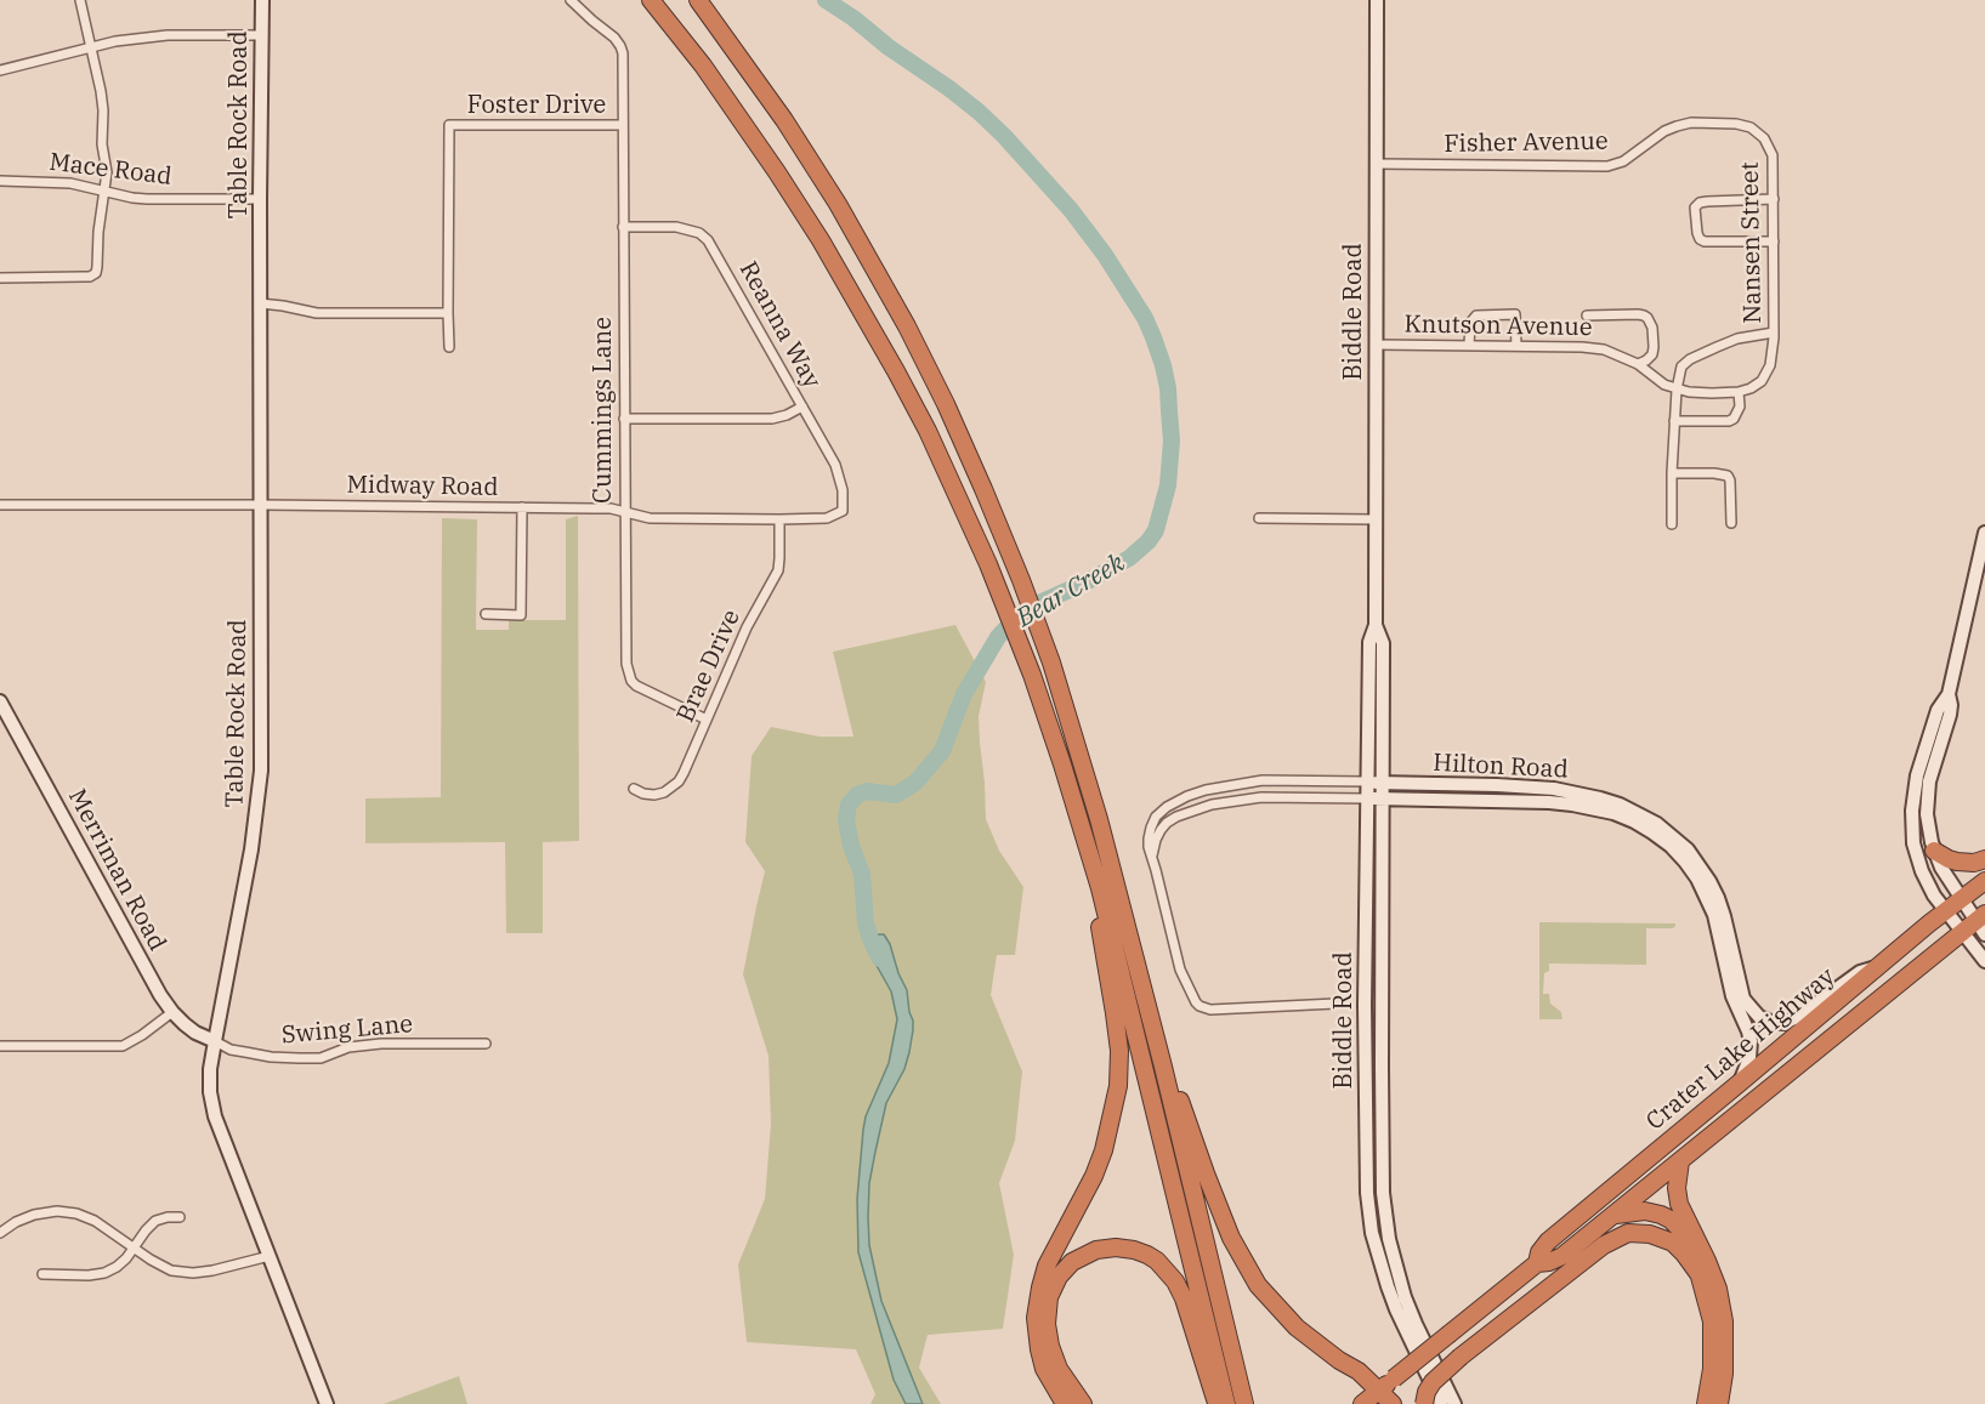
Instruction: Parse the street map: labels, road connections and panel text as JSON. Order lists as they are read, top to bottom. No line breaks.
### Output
{"streets":{"highway":["Crater Lake Highway"],"main road":["Table Rock Road","Biddle Road","Hilton Road","Merriman Road"],"street":["Foster Drive","Fisher Avenue","Mace Road","Nansen Street","Reanna Way","Knutson Avenue","Cummings Lane","Midway Road","Brae Drive","Swing Lane"]},"crossings":[["Foster Drive","Cummings Lane"],["Table Rock Road","Mace Road"],["Table Rock Road","Midway Road"],["Table Rock Road","Merriman Road"],["Table Rock Road","Swing Lane"],["Fisher Avenue","Nansen Street"],["Fisher Avenue","Biddle Road"],["Nansen Street","Knutson Avenue"],["Biddle Road","Knutson Avenue"],["Biddle Road","Hilton Road"],["Reanna Way","Cummings Lane"],["Reanna Way","Midway Road"],["Cummings Lane","Midway Road"],["Cummings Lane","Brae Drive"],["Midway Road","Brae Drive"],["Hilton Road","Crater Lake Highway"],["Merriman Road","Swing Lane"]],"water":["Bear Creek"]}
